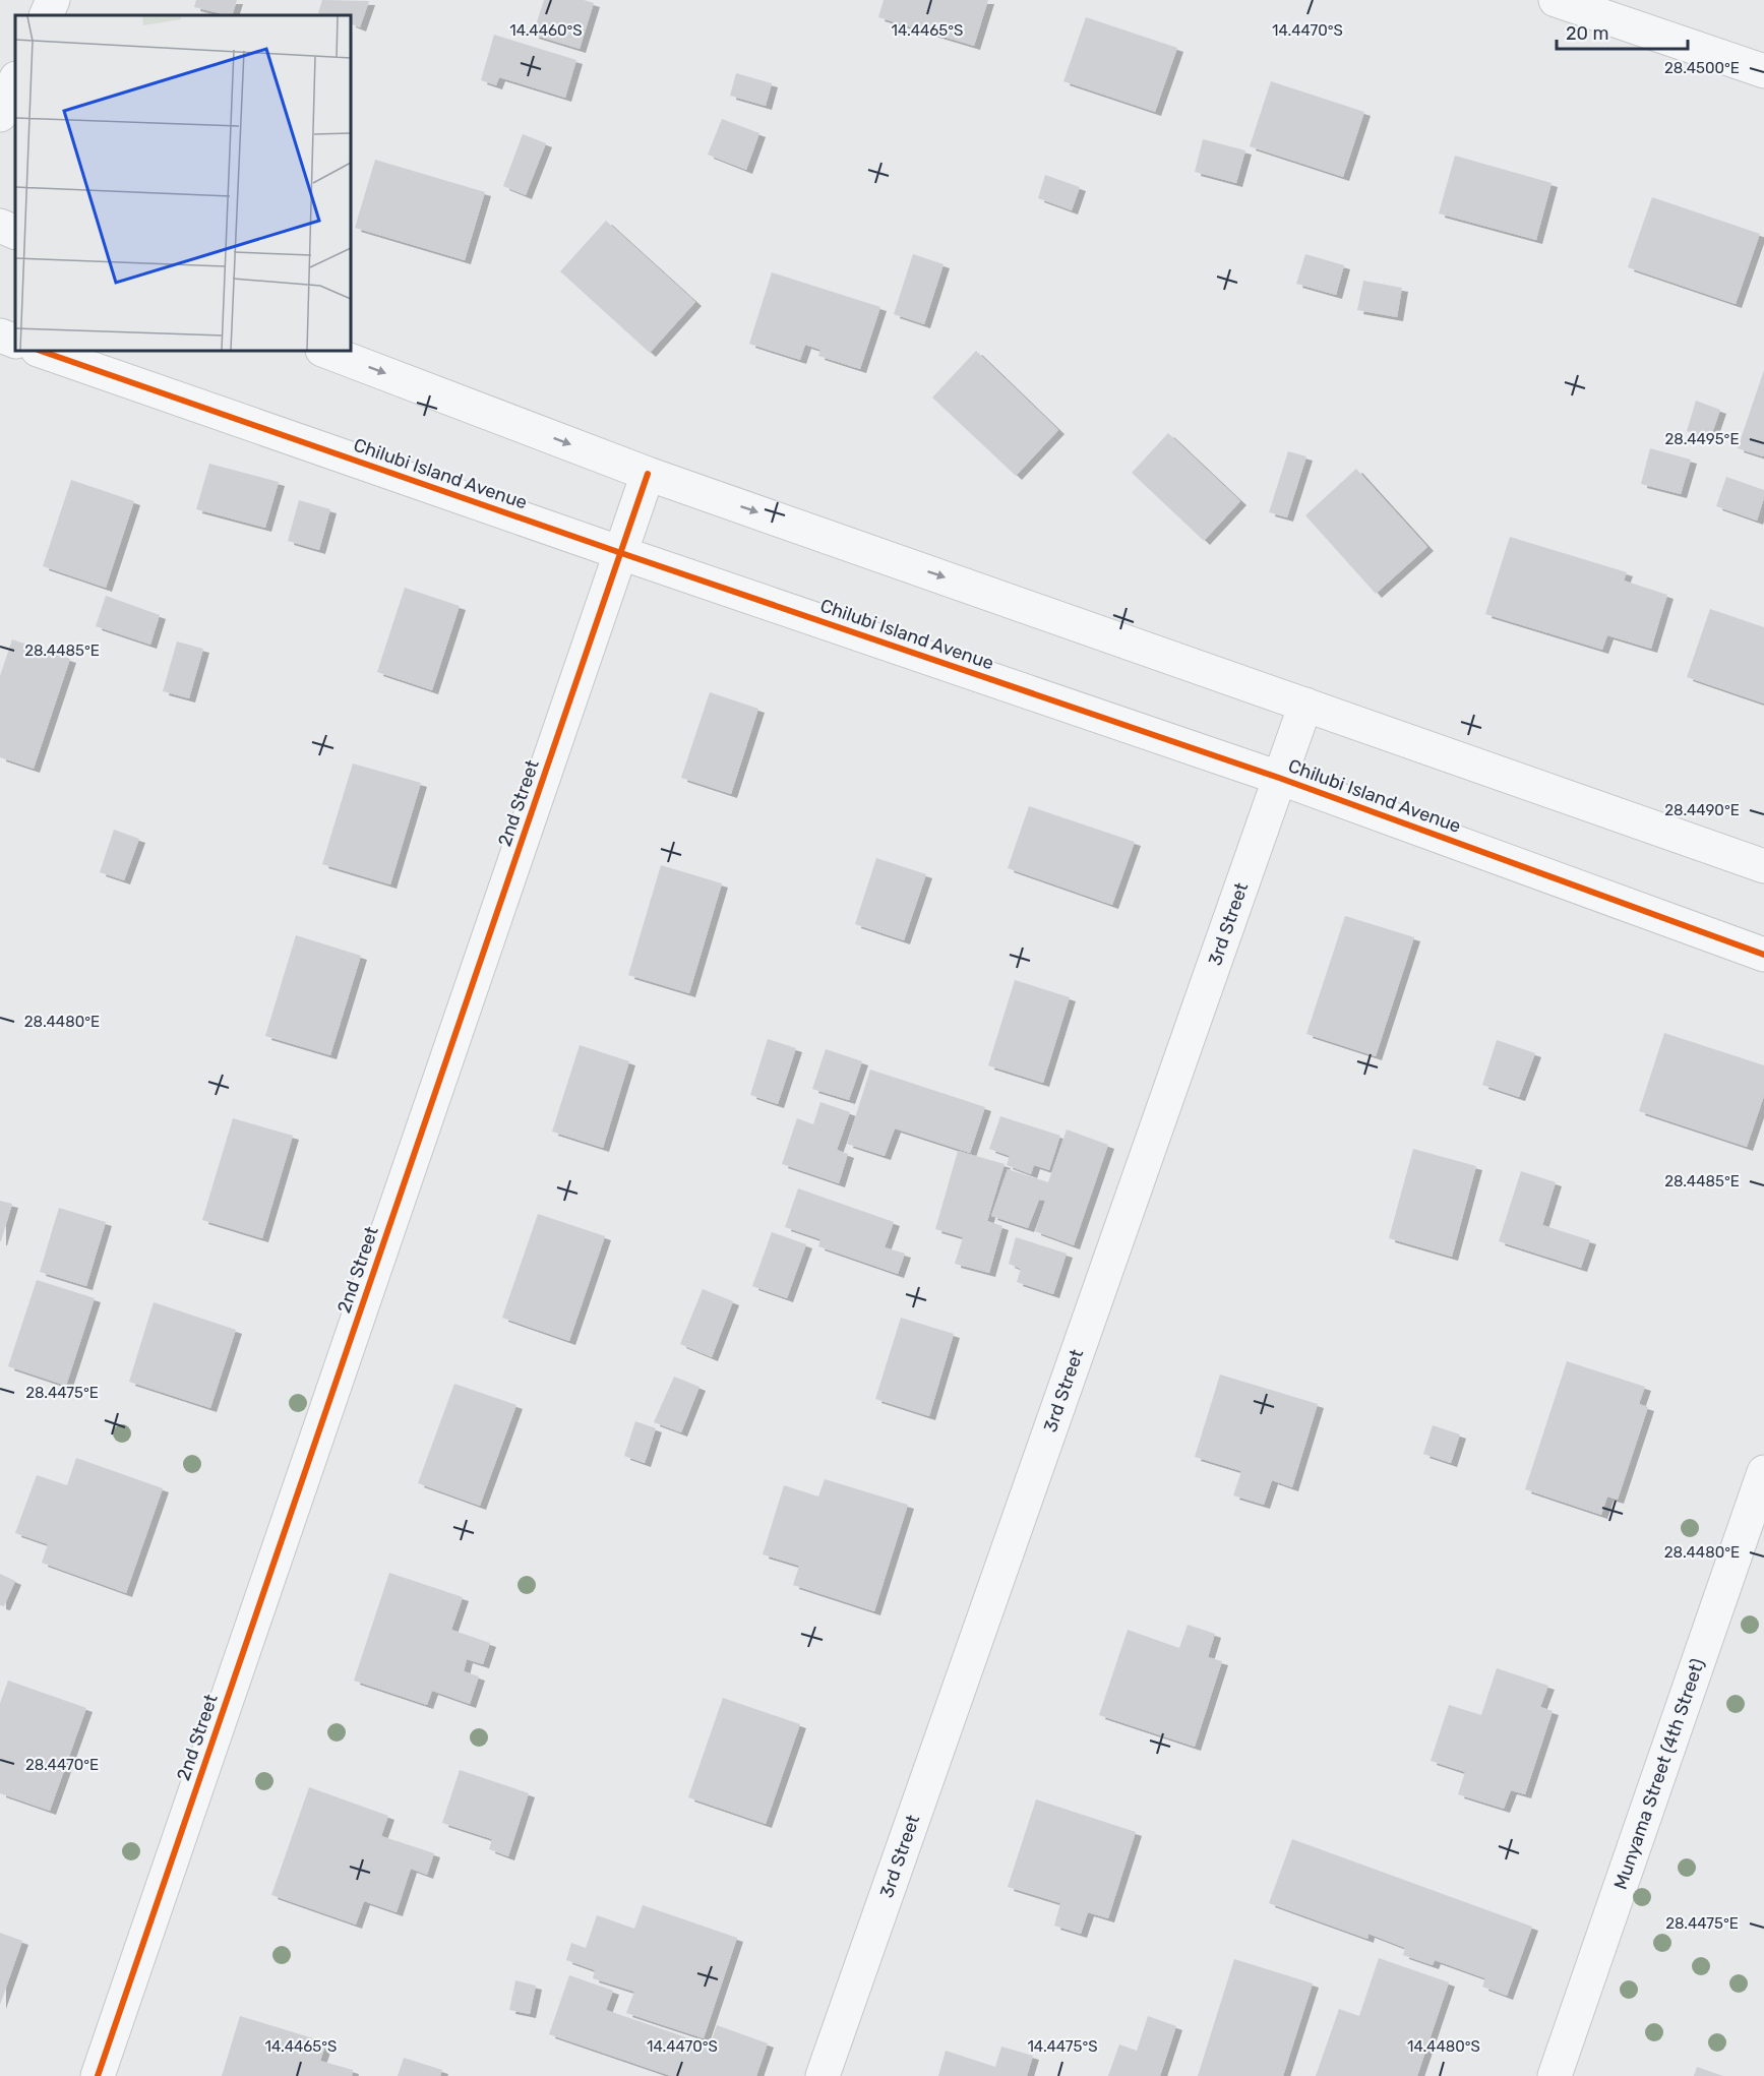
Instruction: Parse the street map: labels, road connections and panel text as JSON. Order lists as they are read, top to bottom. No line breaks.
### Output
{"streets":{"street":["Chilubi Island Avenue","2nd Street","3rd Street","Munyama Street (4th Street)"]},"crossings":[["Chilubi Island Avenue","2nd Street"],["Chilubi Island Avenue","3rd Street"]],"scale_bar":"20 m","coordinates":["14.4460°S","14.4465°S","14.4470°S","28.4500°E","28.4495°E","28.4485°E","28.4490°E","28.4480°E","28.4475°E","28.4470°E","14.4475°S","14.4480°S"]}
